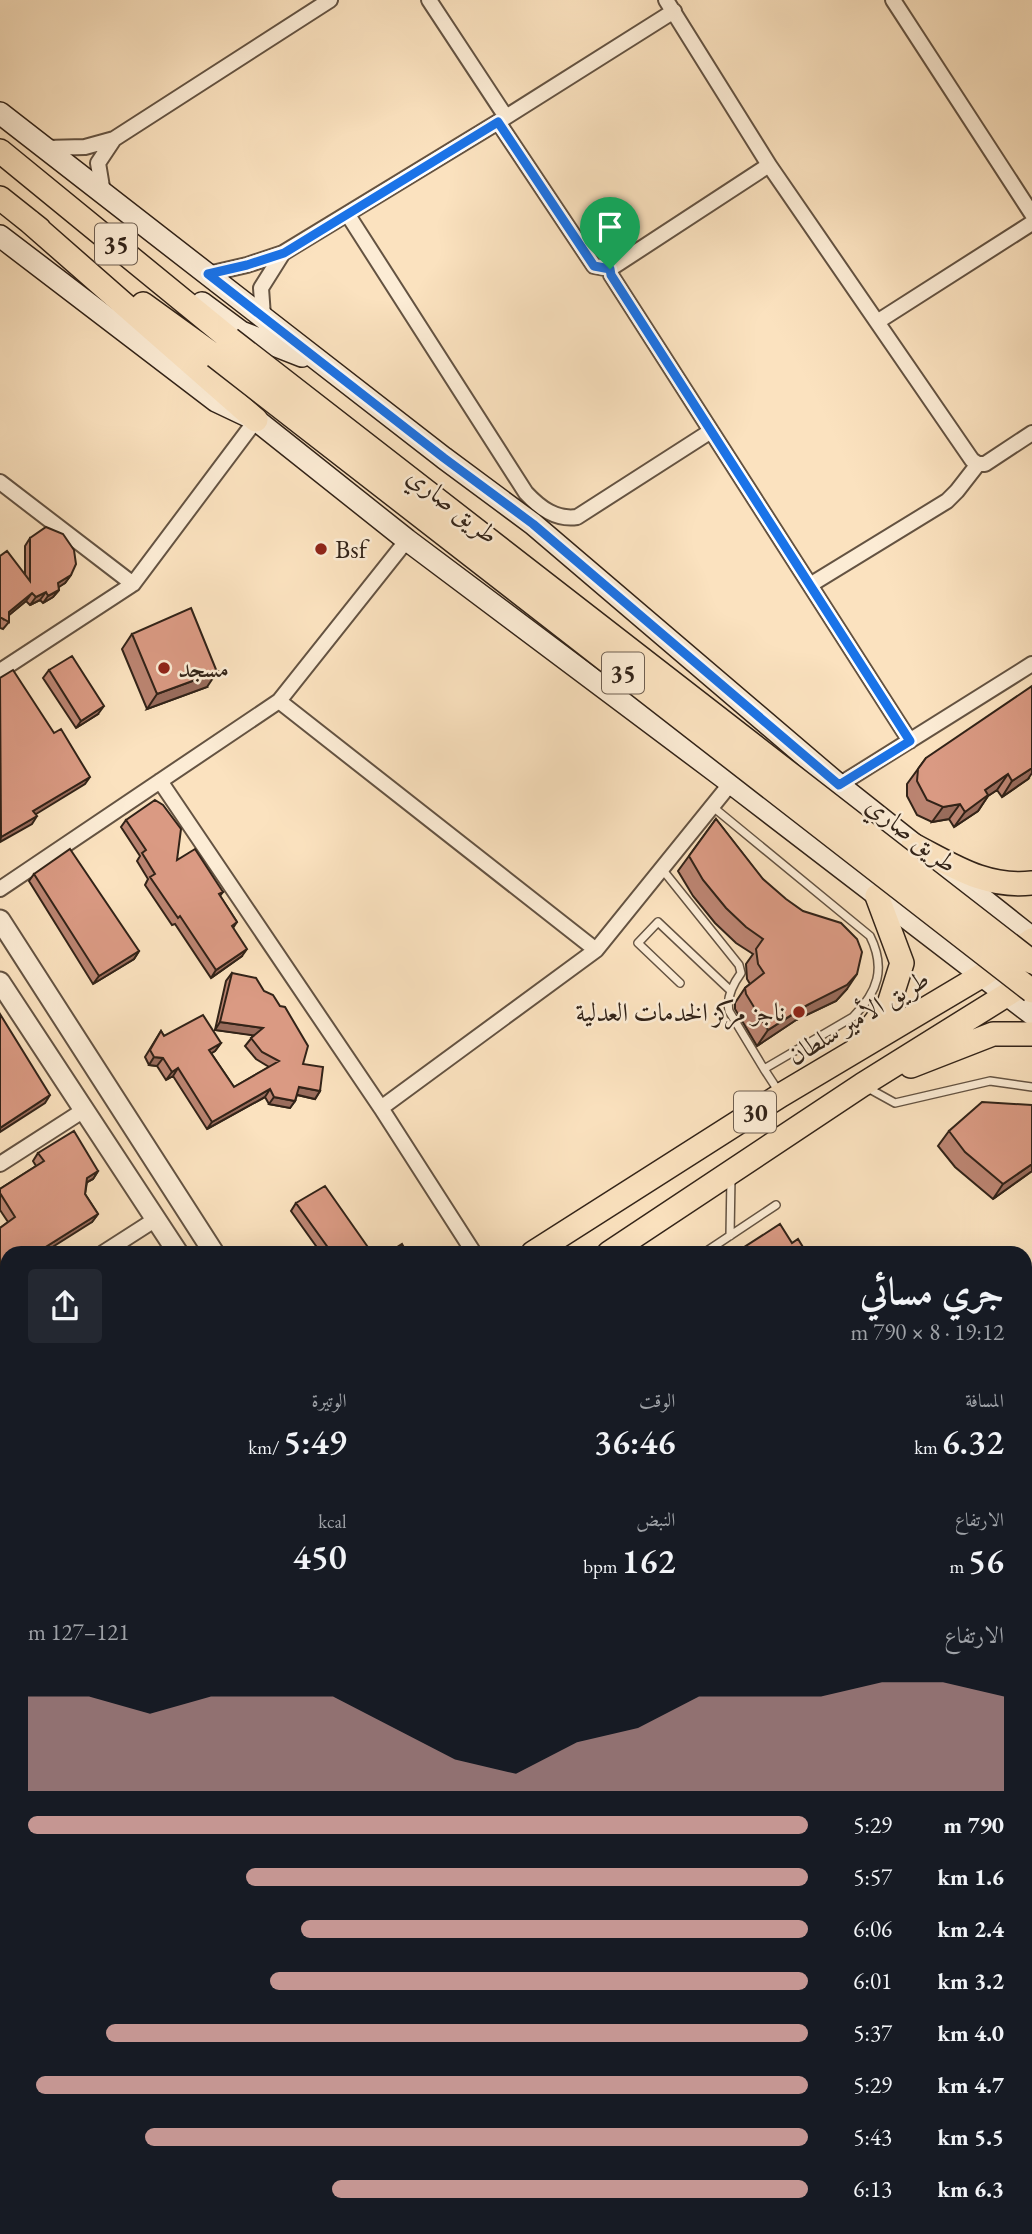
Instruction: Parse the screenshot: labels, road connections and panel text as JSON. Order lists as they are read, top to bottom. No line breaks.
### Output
{"streets":{"main road":["35","طريق صاري","طريق الأمير سلطان","30"]},"places":["Bsf","مسجد","ناجز مركز الخدمات العدلية"],"page":{"heading":["جري مسائي","19:12 · 8 × 790 m"],"stats":[["المسافة","6.32 km"],["الوقت","36:46"],["الوتيرة","5:49 /km"],["الارتفاع","56 m"],["النبض","162 bpm"],["kcal","450"]],"chart":["الارتفاع","121–127 m"],"list":[{"name":"790 m","note":"5:29"},{"name":"1.6 km","note":"5:57"},{"name":"2.4 km","note":"6:06"},{"name":"3.2 km","note":"6:01"},{"name":"4.0 km","note":"5:37"},{"name":"4.7 km","note":"5:29"},{"name":"5.5 km","note":"5:43"},{"name":"6.3 km","note":"6:13"}]}}
